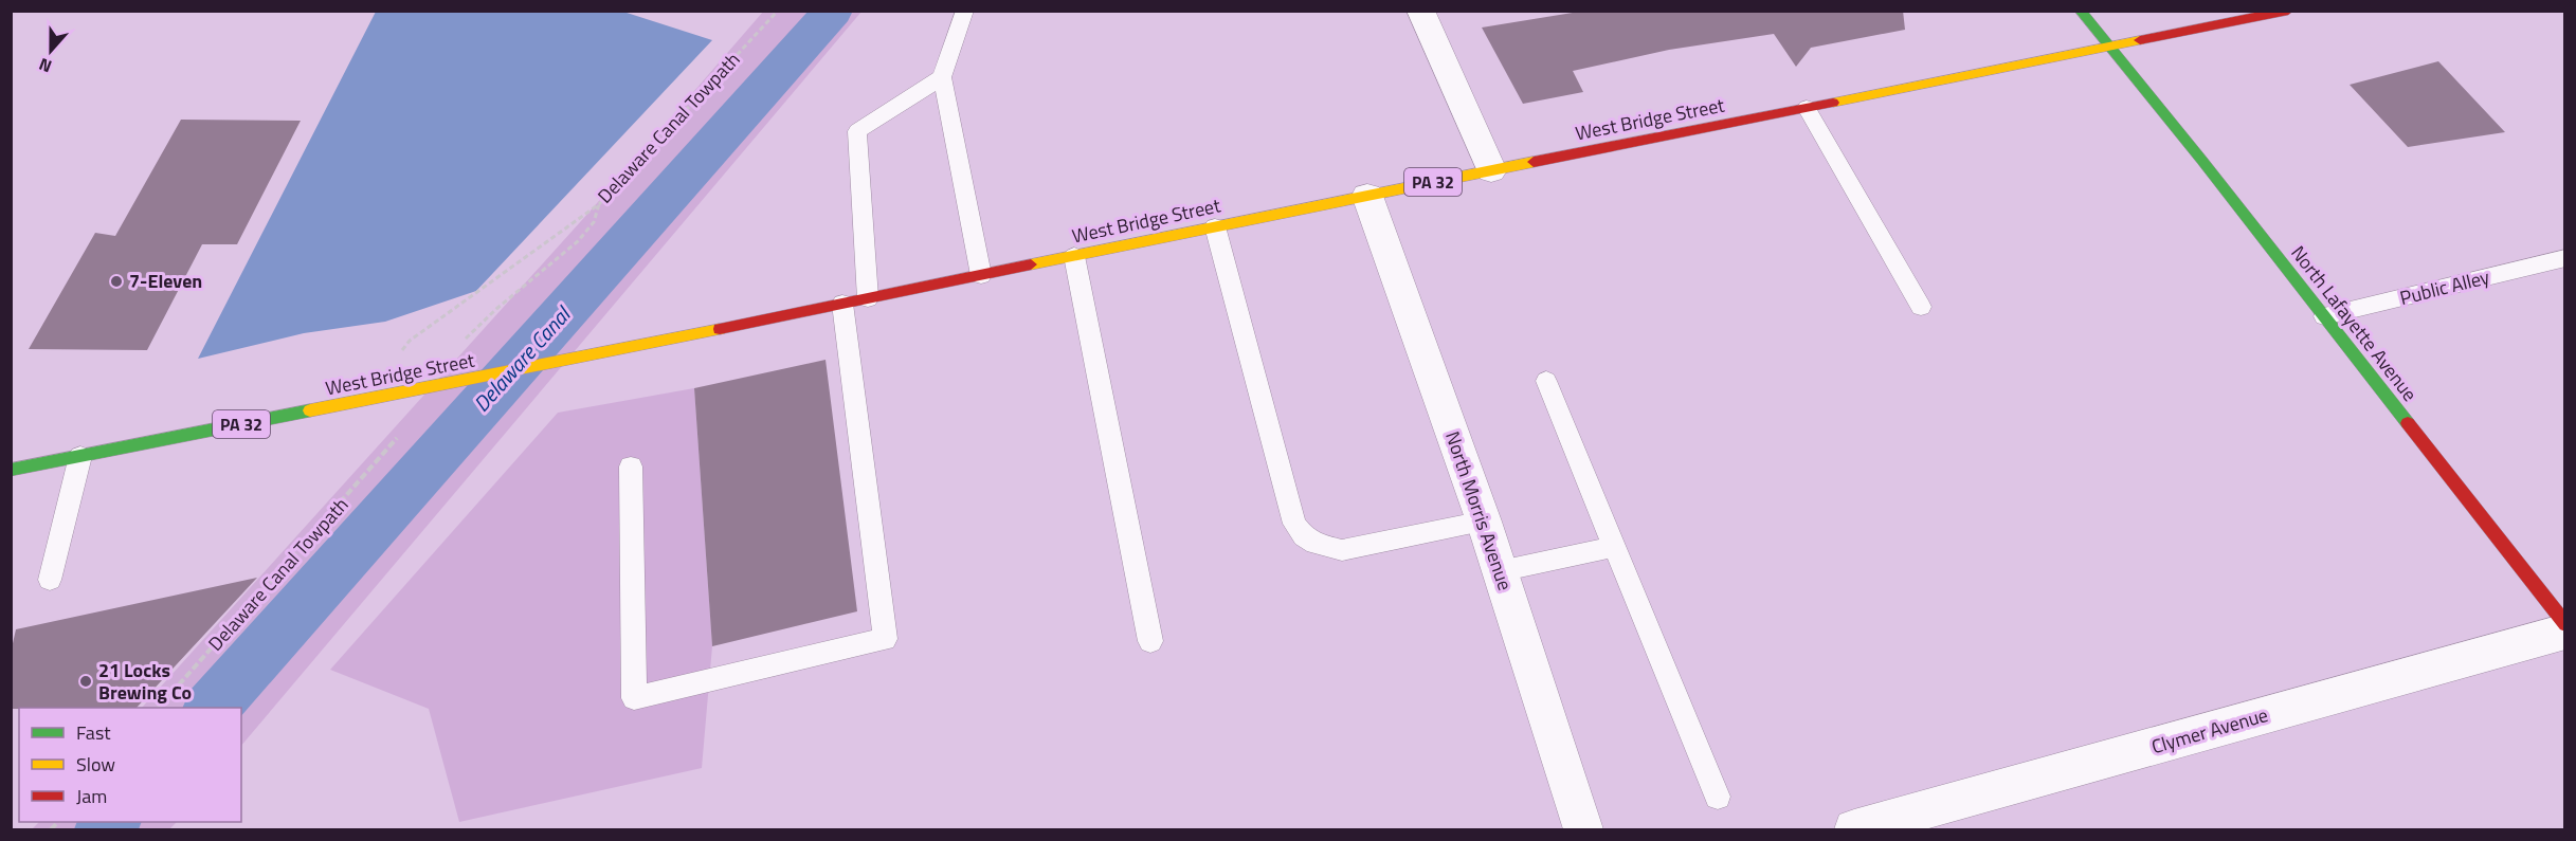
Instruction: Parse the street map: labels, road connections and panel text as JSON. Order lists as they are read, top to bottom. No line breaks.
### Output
{"streets":{"main road":["West Bridge Street","PA 32","North Lafayette Avenue"],"street":["North Morris Avenue","Clymer Avenue"],"lane":["Public Alley"],"path":["Delaware Canal Towpath"]},"crossings":[["West Bridge Street","North Lafayette Avenue"],["West Bridge Street","North Morris Avenue"],["Public Alley","North Lafayette Avenue"]],"water":["Delaware Canal"],"places":["7-Eleven","21 Locks Brewing Co"],"legend":["Fast","Slow","Jam"],"north":"bottom"}
